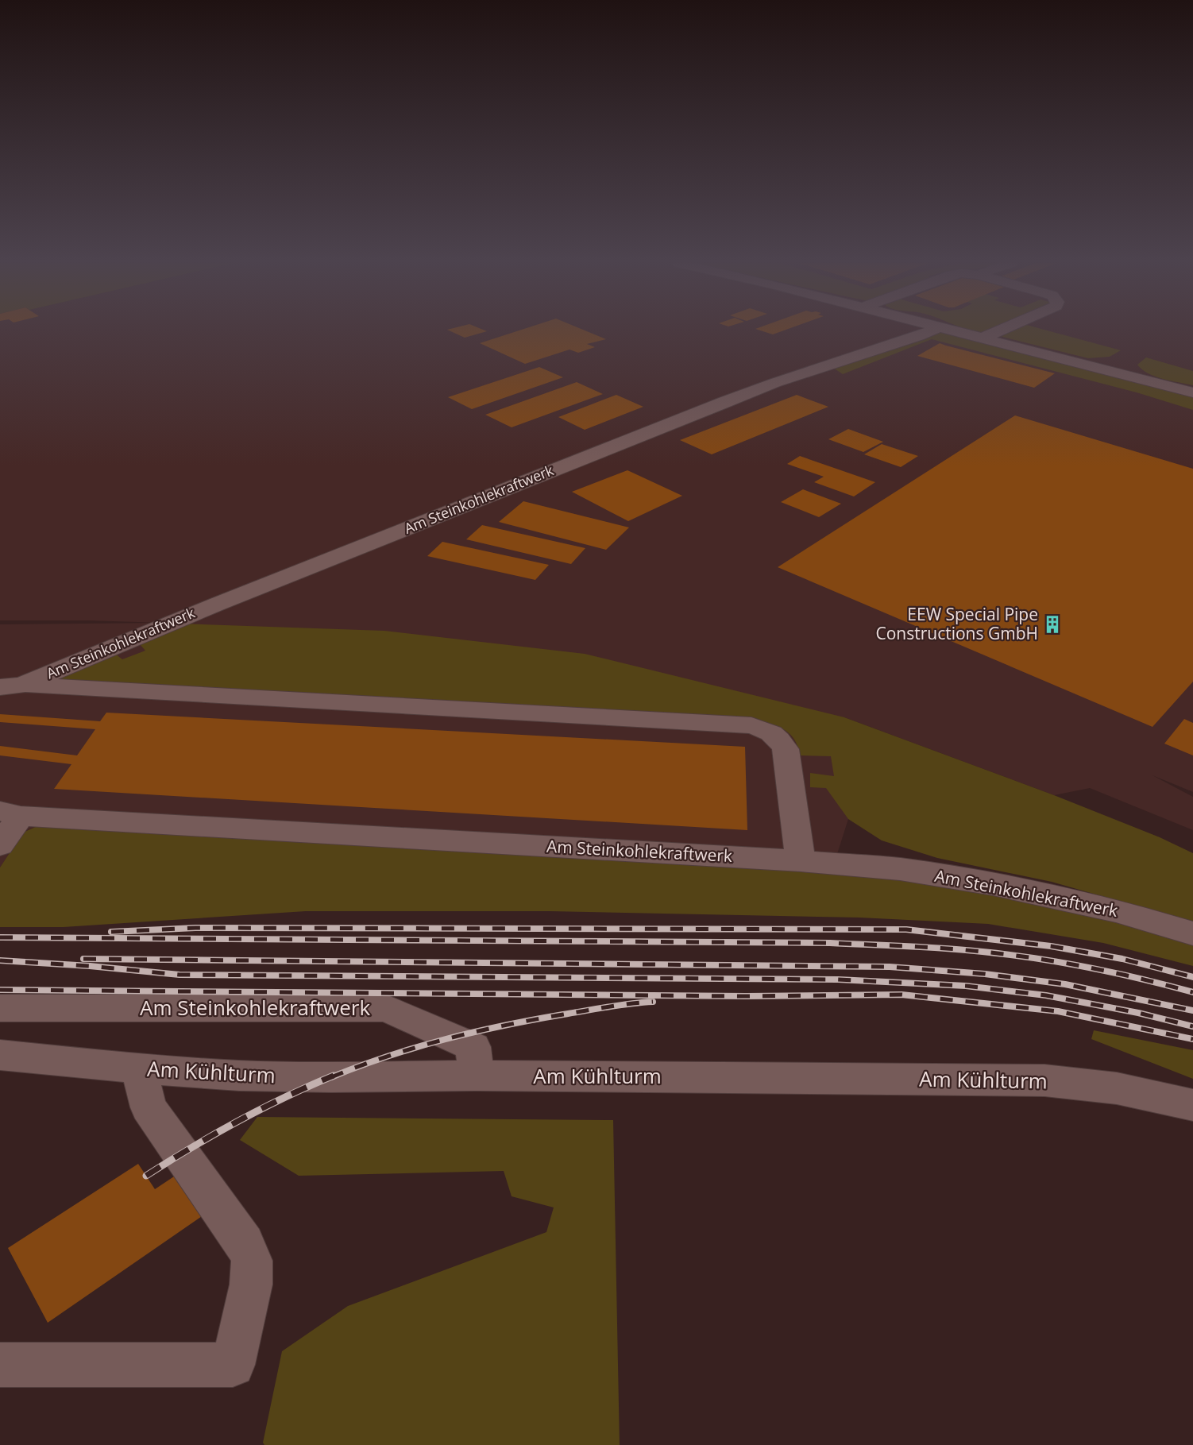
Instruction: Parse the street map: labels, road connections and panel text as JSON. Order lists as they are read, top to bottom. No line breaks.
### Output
{"streets":{"street":["Am Steinkohlekraftwerk","Am Kühlturm"]},"crossings":[["Am Steinkohlekraftwerk","Am Kühlturm"]],"places":{"building":["EEW Special Pipe Constructions GmbH"]}}
